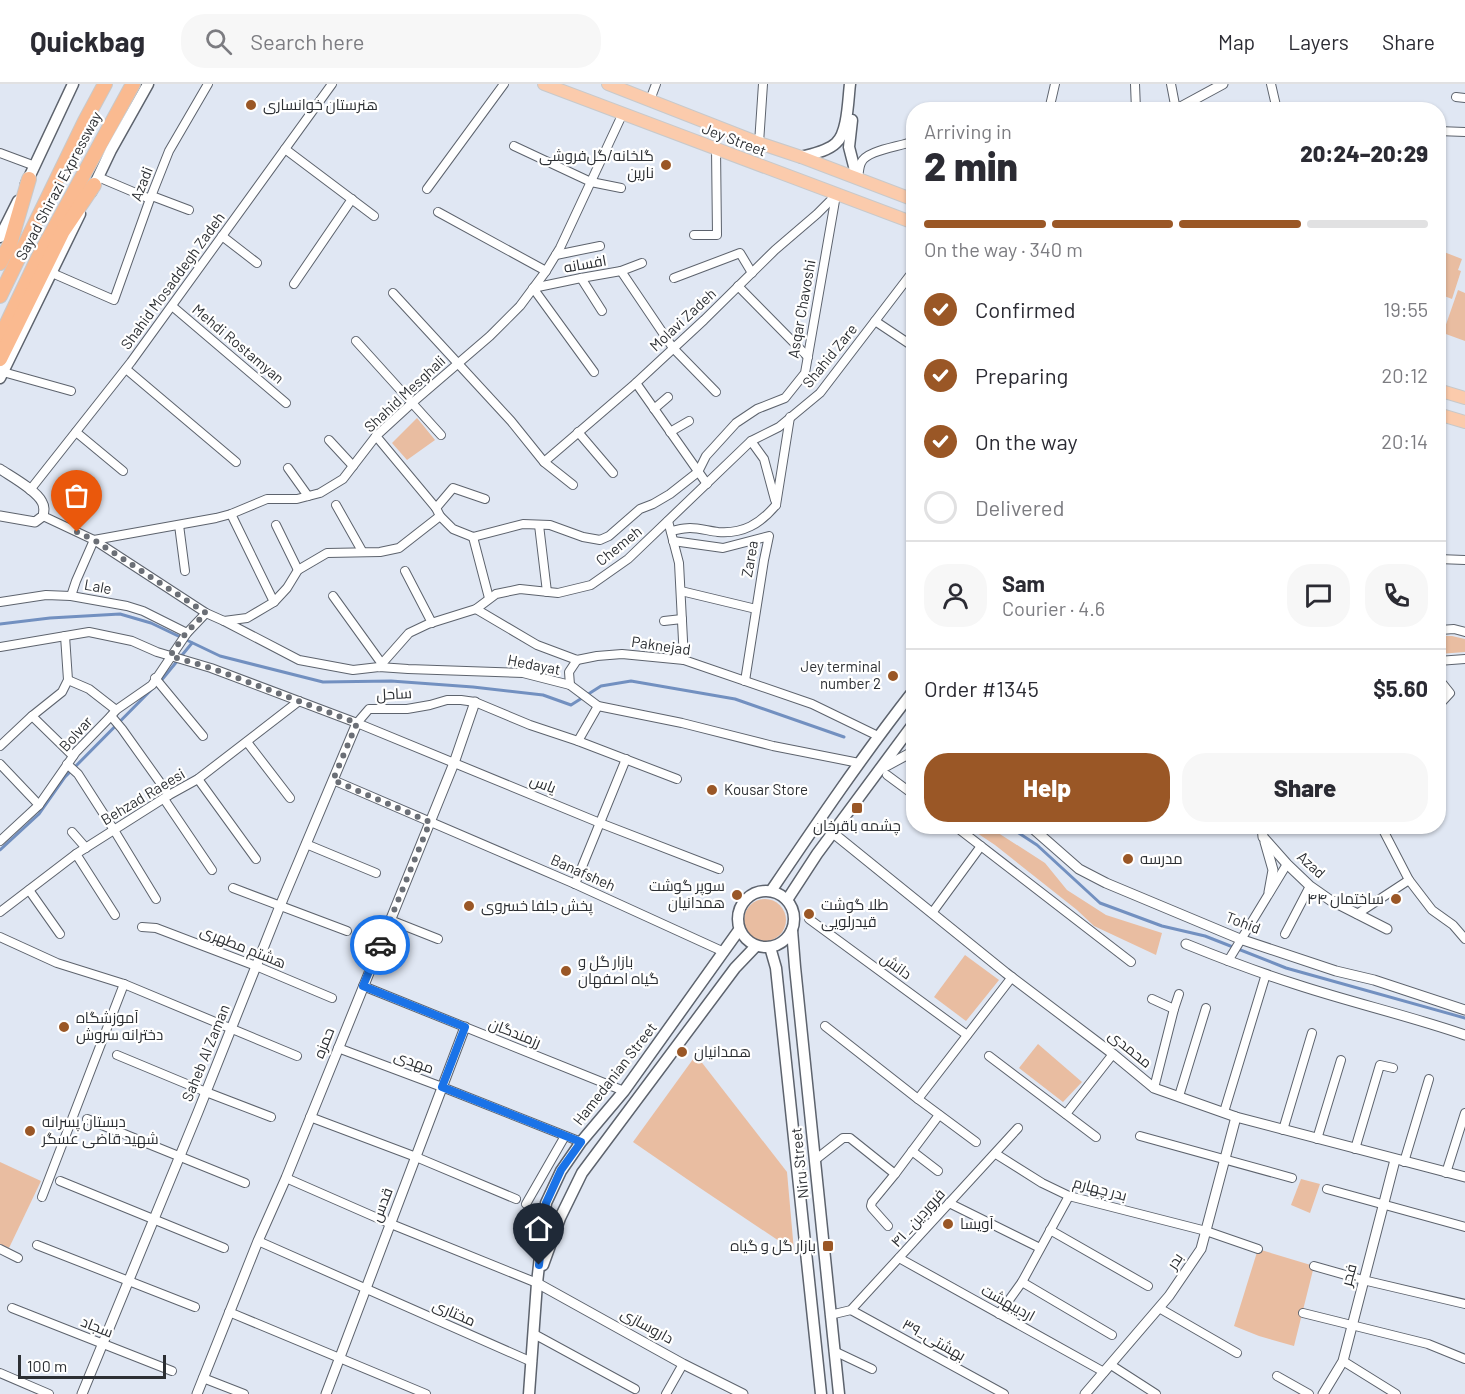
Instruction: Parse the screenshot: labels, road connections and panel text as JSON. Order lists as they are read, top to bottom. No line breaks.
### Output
{"streets":{"highway":["Sayad Shirazi Expressway"],"main road":["Jey Street","Hamedanian Street","Niru Street"],"street":["Azadi","افسانه","Shahid Mosaddegh Zadeh","Asqar Chavoshi","Molavi Zadeh","Mehdi Rostamyan","Shahid Zare","Shahid Mesghali","Chemeh","Zarea","Lale","Paknejad","Hedayat","ساحل","Bolvar","یاس","Behzad Raeesi","Azad","Banafsheh","Tohid","هشتم مطهری","دانش","رزمندگان","حمزه","محمدی","Saheb Al Zaman","مهدی","بدر چهارم","قدس","۴۱ _فروردین","بدر","فجر","اردیبهشت","مختاری","داروسازی","سجاد","۳۹_بهشتی"]},"crossings":[["Jey Street","Asqar Chavoshi"],["Jey Street","Molavi Zadeh"],["Jey Street","Shahid Mesghali"],["افسانه","Molavi Zadeh"],["افسانه","Shahid Mesghali"],["Shahid Mosaddegh Zadeh","Mehdi Rostamyan"],["Asqar Chavoshi","Molavi Zadeh"],["Shahid Zare","Chemeh"],["Chemeh","Paknejad"],["Zarea","Paknejad"],["Lale","Bolvar"],["ساحل","یاس"],["ساحل","حمزه"],["ساحل","Saheb Al Zaman"],["یاس","حمزه"],["یاس","Saheb Al Zaman"],["Banafsheh","حمزه"],["Banafsheh","Saheb Al Zaman"],["Banafsheh","Hamedanian Street"],["هشتم مطهری","Saheb Al Zaman"],["رزمندگان","حمزه"],["رزمندگان","Hamedanian Street"],["رزمندگان","قدس"],["حمزه","مهدی"],["حمزه","مختاری"],["محمدی","بدر"],["محمدی","فجر"],["Saheb Al Zaman","سجاد"],["مهدی","Hamedanian Street"],["مهدی","قدس"],["Hamedanian Street","Niru Street"],["Hamedanian Street","مختاری"],["Hamedanian Street","داروسازی"],["بدر چهارم","۴۱ _فروردین"],["بدر چهارم","بدر"],["قدس","مختاری"],["۴۱ _فروردین","اردیبهشت"],["۴۱ _فروردین","۳۹_بهشتی"],["بدر","اردیبهشت"]],"places":{"other":["هنرستان خوانساری","گلخانه/گل‌فروشی نارین","Jey terminal number 2","Kousar Store","مدرسه","سوپر گوشت همدانیان","ساختمان ۴۴","پخش جلفا خسروی","طلا گوشت قیدرلویی","بازار گل و گیاه اصفهان","آموزشگاه دخترانه سروش","همدانیان","دبستان پسرانه شهید قاضی عسگر","آویسا"],"transit":["چشمه باقرخان","بازار گل و گیاه"]},"scale_bar":"100 m","page":{"header":"Quickbag","search":"Search here","nav":["Map","Layers","Share"],"heading":["2 min","Arriving in","20:24–20:29"],"panel":["Sam","Courier · 4.6","Order #1345","$5.60"],"bar":"On the way · 340 m","list":[["Confirmed","19:55"],["Preparing","20:12"],["On the way","20:14"],"Delivered"],"buttons":["Help","Share"],"scale":"100 m"}}
